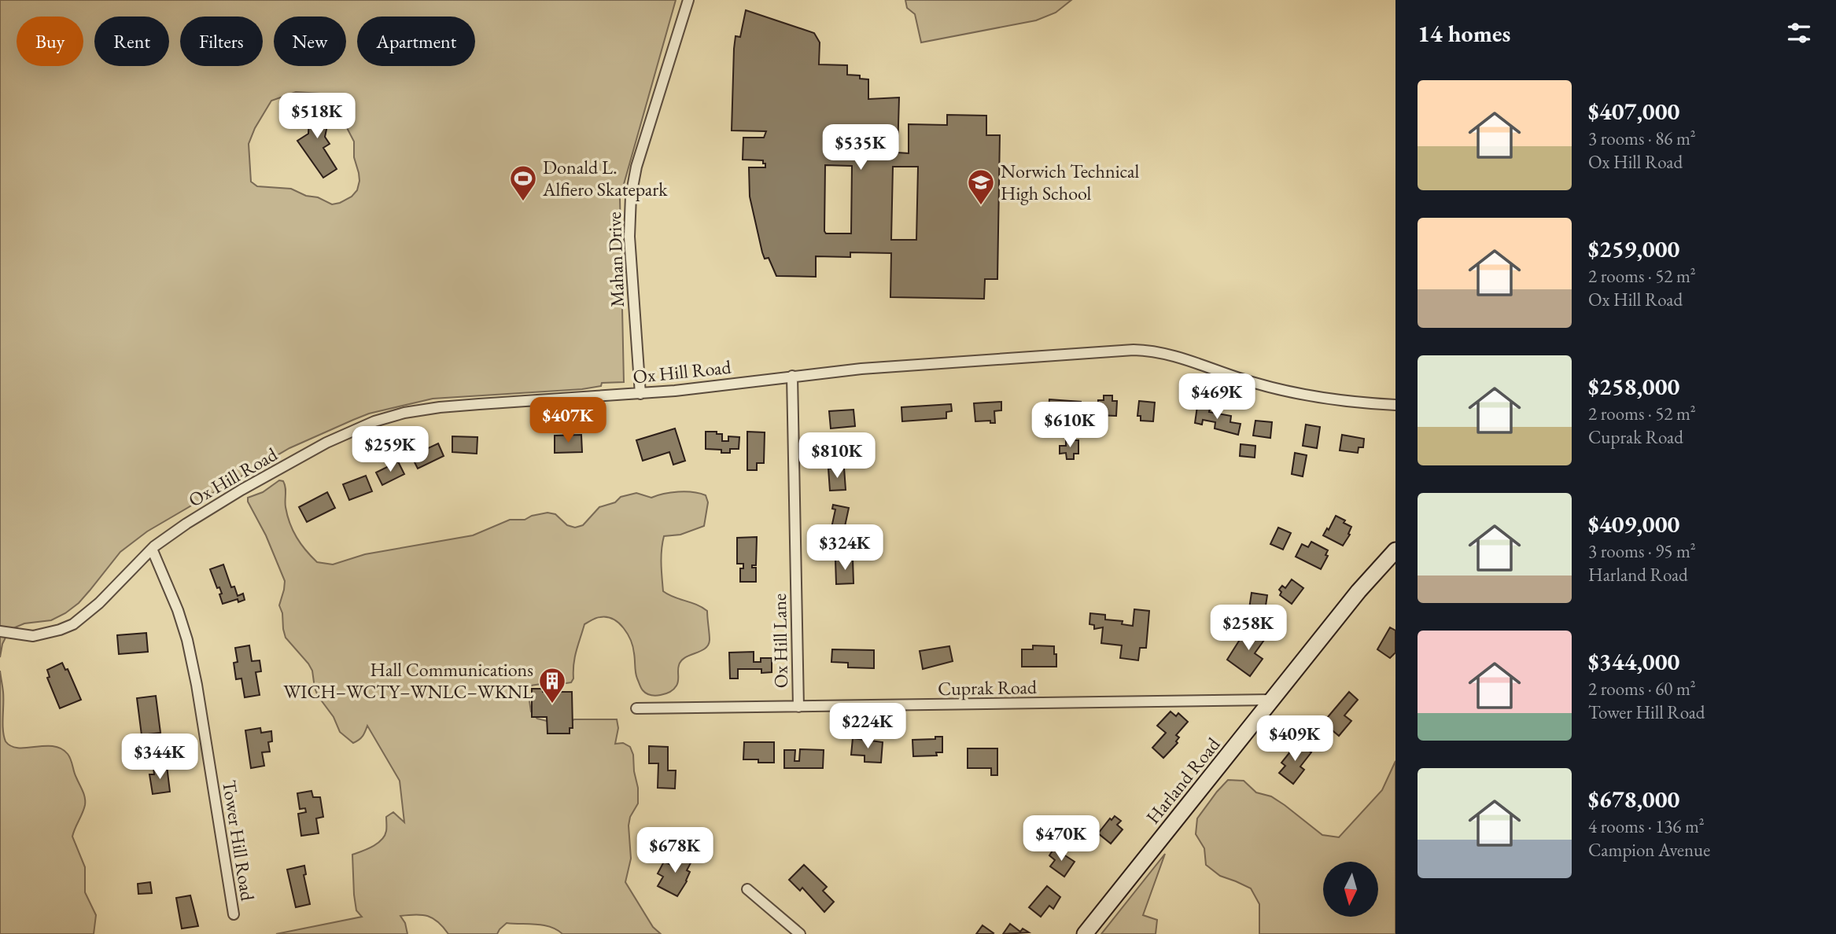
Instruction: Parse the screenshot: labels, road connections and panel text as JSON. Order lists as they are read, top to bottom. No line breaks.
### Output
{"streets":{"main road":["Harland Road"],"street":["Mahan Drive","Ox Hill Road","Ox Hill Lane","Cuprak Road","Tower Hill Road"]},"crossings":[["Mahan Drive","Ox Hill Road"],["Ox Hill Road","Ox Hill Lane"],["Ox Hill Road","Tower Hill Road"],["Ox Hill Lane","Cuprak Road"],["Cuprak Road","Harland Road"]],"places":{"sports":["Donald L. Alfiero Skatepark"],"school or university":["Norwich Technical High School"],"building":["Hall Communications WICH–WCTY–WNLC–WKNL"]},"north":"bottom","page":{"heading":"14 homes","chip":["Buy","Rent","Filters","New","Apartment"],"list":[{"name":"$407,000","note":"3 rooms · 86 m² · Ox Hill Road"},{"name":"$259,000","note":"2 rooms · 52 m² · Ox Hill Road"},{"name":"$258,000","note":"2 rooms · 52 m² · Cuprak Road"},{"name":"$409,000","note":"3 rooms · 95 m² · Harland Road"},{"name":"$344,000","note":"2 rooms · 60 m² · Tower Hill Road"},{"name":"$678,000","note":"4 rooms · 136 m² · Campion Avenue"}],"price":["$518K","$535K","$469K","$407K","$610K","$259K","$810K","$324K","$258K","$224K","$409K","$344K","$470K","$678K"]}}
